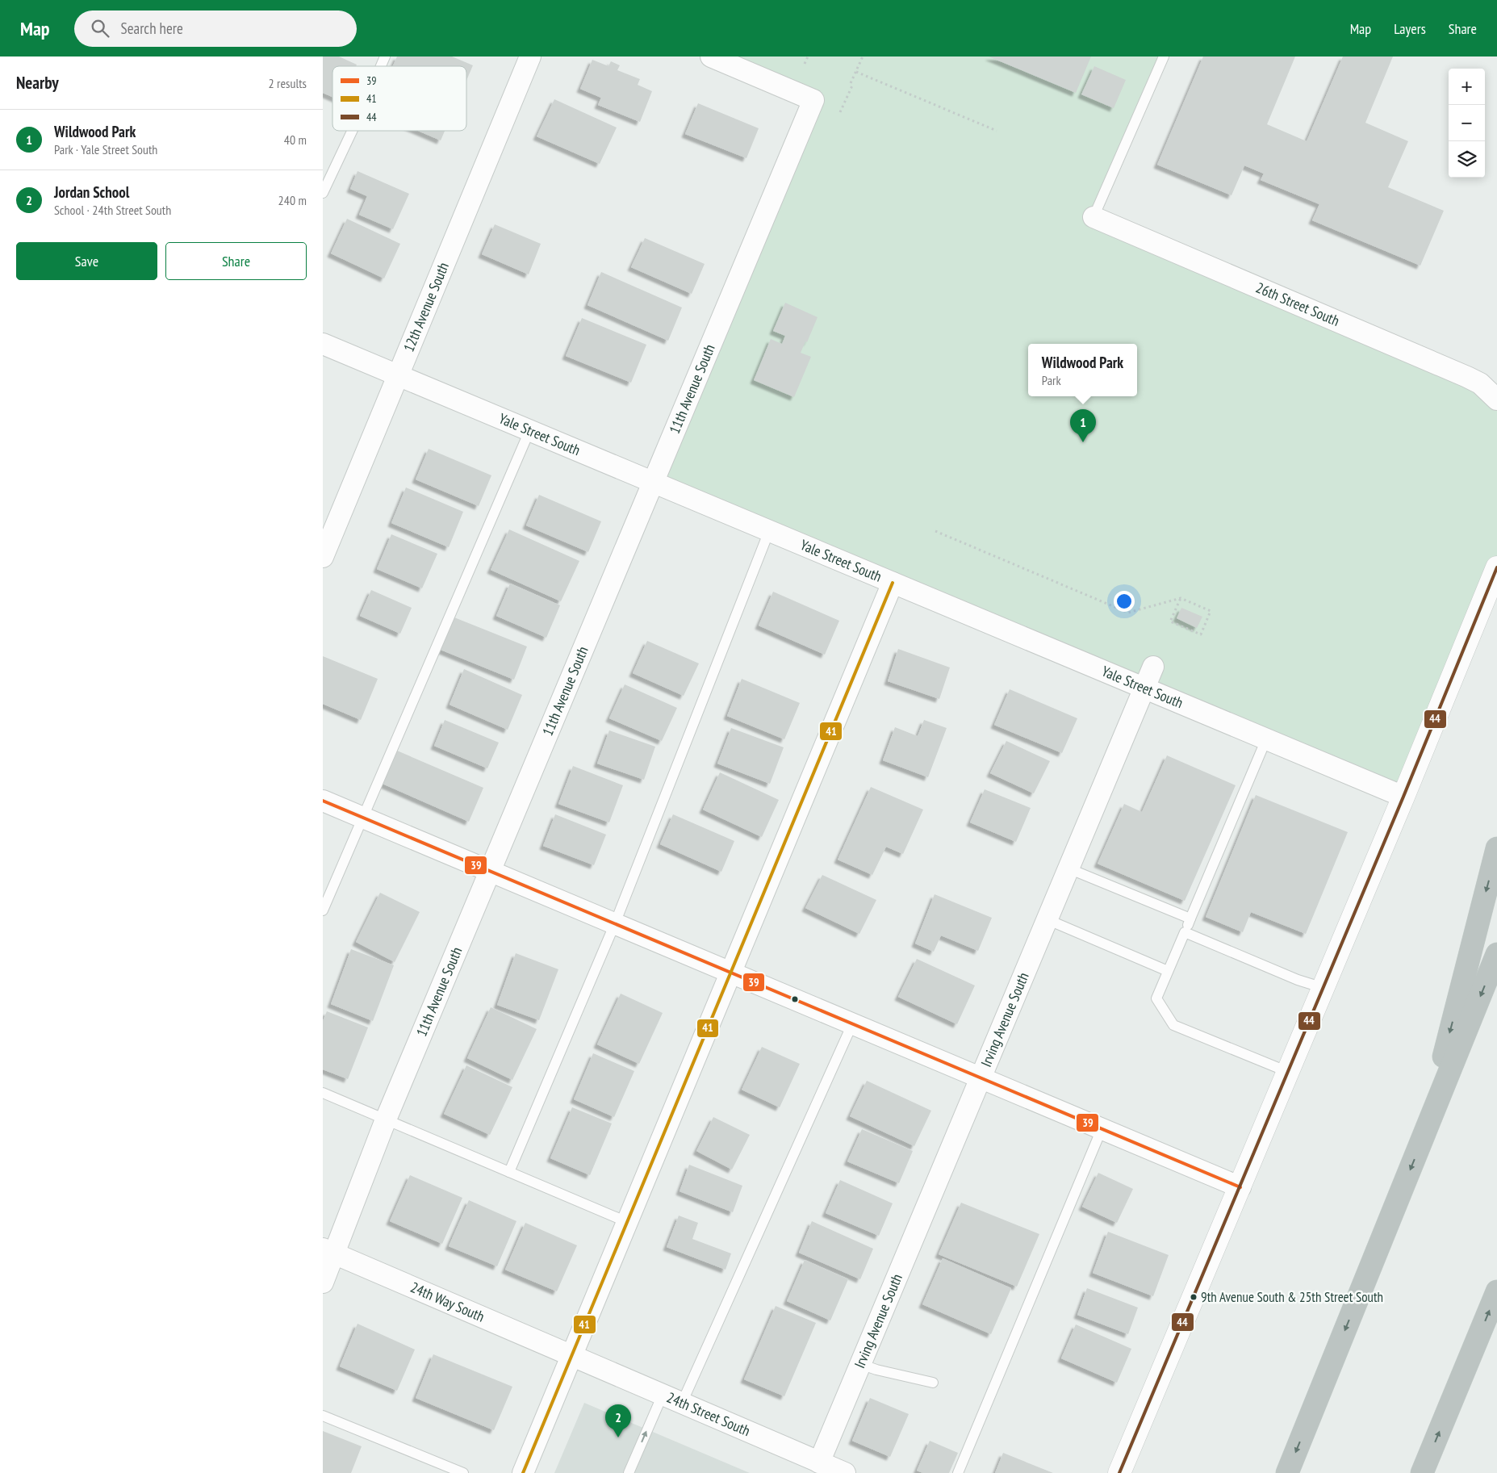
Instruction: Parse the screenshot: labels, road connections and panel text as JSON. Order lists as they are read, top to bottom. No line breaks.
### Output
{"streets":{"street":["26th Street South","12th Avenue South","11th Avenue South","Yale Street South","Irving Avenue South","24th Way South","24th Street South"]},"crossings":[["12th Avenue South","Yale Street South"],["11th Avenue South","Yale Street South"],["11th Avenue South","24th Way South"],["Yale Street South","Irving Avenue South"],["Irving Avenue South","24th Street South"],["24th Way South","24th Street South"]],"places":["9th Avenue South & 25th Street South"],"lines":["transit line 44","transit line 41","transit line 39"],"legend":["39","41","44"],"page":{"header":"Map","search":"Search here","nav":["Map","Layers","Share"],"heading":["Nearby","2 results"],"map_buttons":["+","−"],"list":[{"mark":"1","name":"Wildwood Park","note":"Park · Yale Street South","value":"40 m"},{"mark":"2","name":"Jordan School","note":"School · 24th Street South","value":"240 m"}],"buttons":["Save","Share"],"popup":["Wildwood Park","Park"],"pins":["1","2"]}}
